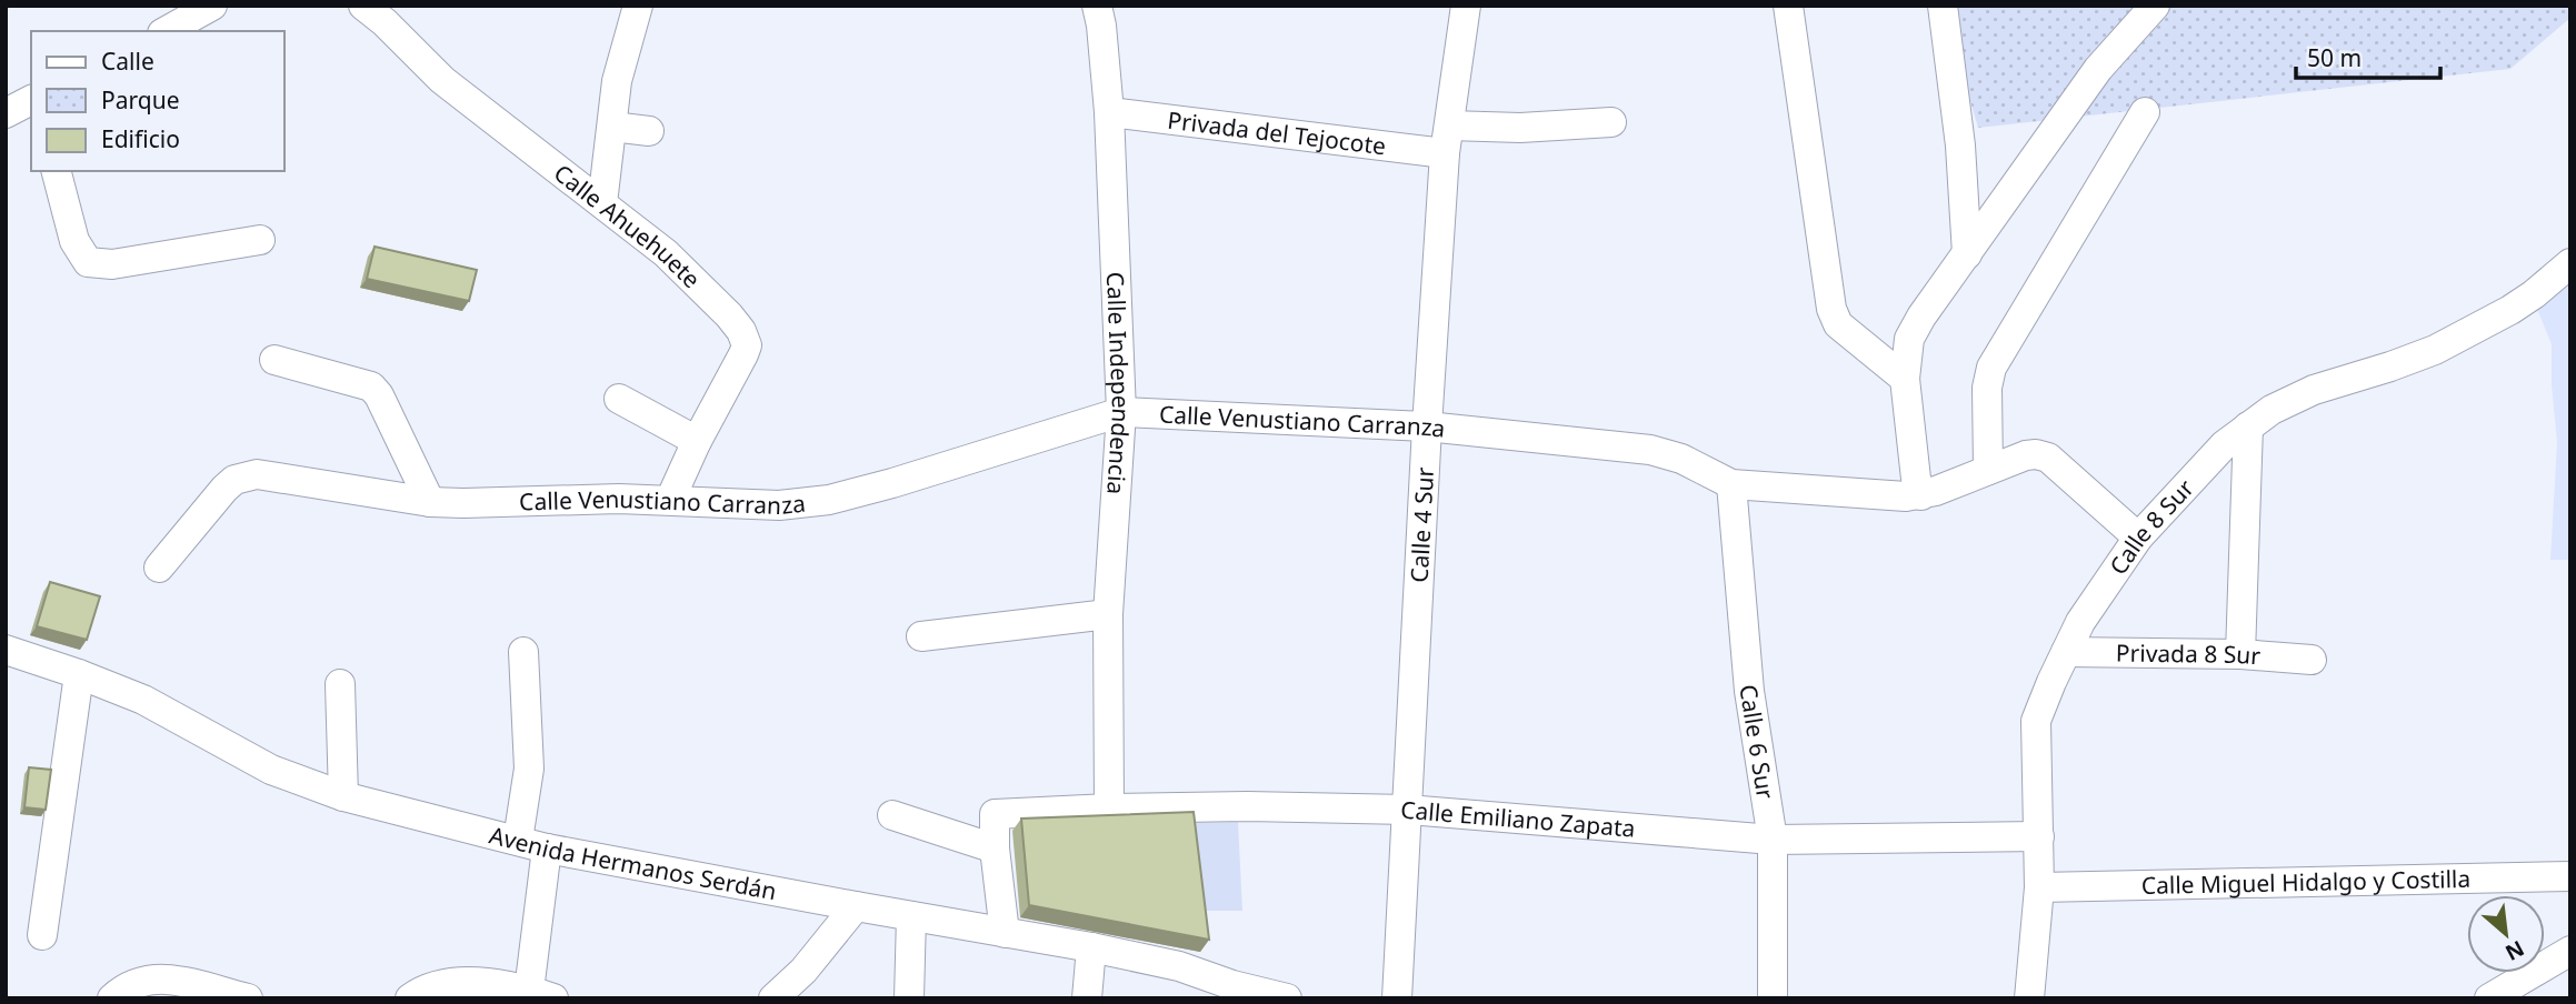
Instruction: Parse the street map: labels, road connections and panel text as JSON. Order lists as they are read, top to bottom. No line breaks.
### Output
{"streets":{"street":["Privada del Tejocote","Calle Ahuehuete","Calle Independencia","Calle Venustiano Carranza","Calle 4 Sur","Calle 8 Sur","Privada 8 Sur","Calle 6 Sur","Calle Emiliano Zapata","Avenida Hermanos Serdán","Calle Miguel Hidalgo y Costilla"]},"crossings":[["Privada del Tejocote","Calle Independencia"],["Privada del Tejocote","Calle 4 Sur"],["Calle Ahuehuete","Calle Venustiano Carranza"],["Calle Independencia","Calle Venustiano Carranza"],["Calle Independencia","Calle Emiliano Zapata"],["Calle Venustiano Carranza","Calle 4 Sur"],["Calle Venustiano Carranza","Calle 8 Sur"],["Calle Venustiano Carranza","Calle 6 Sur"],["Calle 4 Sur","Calle Emiliano Zapata"],["Calle 8 Sur","Privada 8 Sur"],["Calle 8 Sur","Calle Emiliano Zapata"],["Calle 8 Sur","Calle Miguel Hidalgo y Costilla"],["Calle 6 Sur","Calle Emiliano Zapata"]],"legend":["Calle","Parque","Edificio"],"scale_bar":"50 m","north":"bottom right"}
